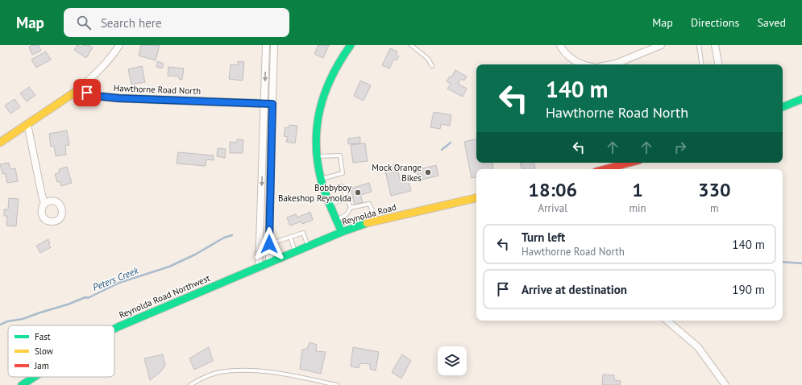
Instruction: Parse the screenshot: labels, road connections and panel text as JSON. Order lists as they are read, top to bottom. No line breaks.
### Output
{"streets":{"main road":["Hawthorne Road North","Reynolda Road","Reynolda Road Northwest"]},"crossings":[["Reynolda Road","Reynolda Road Northwest"]],"water":["Peters Creek"],"places":["Mock Orange Bikes","Bobbyboy Bakeshop Reynolda"],"legend":["Fast","Slow","Jam"],"page":{"header":"Map","search":"Search here","nav":["Map","Directions","Saved"],"turn":["140 m","Hawthorne Road North"],"eta":["18:06","Arrival","1","min","330","m"],"list":[{"name":"Turn left","note":"Hawthorne Road North","value":"140 m"},{"name":"Arrive at destination","value":"190 m"}]}}
